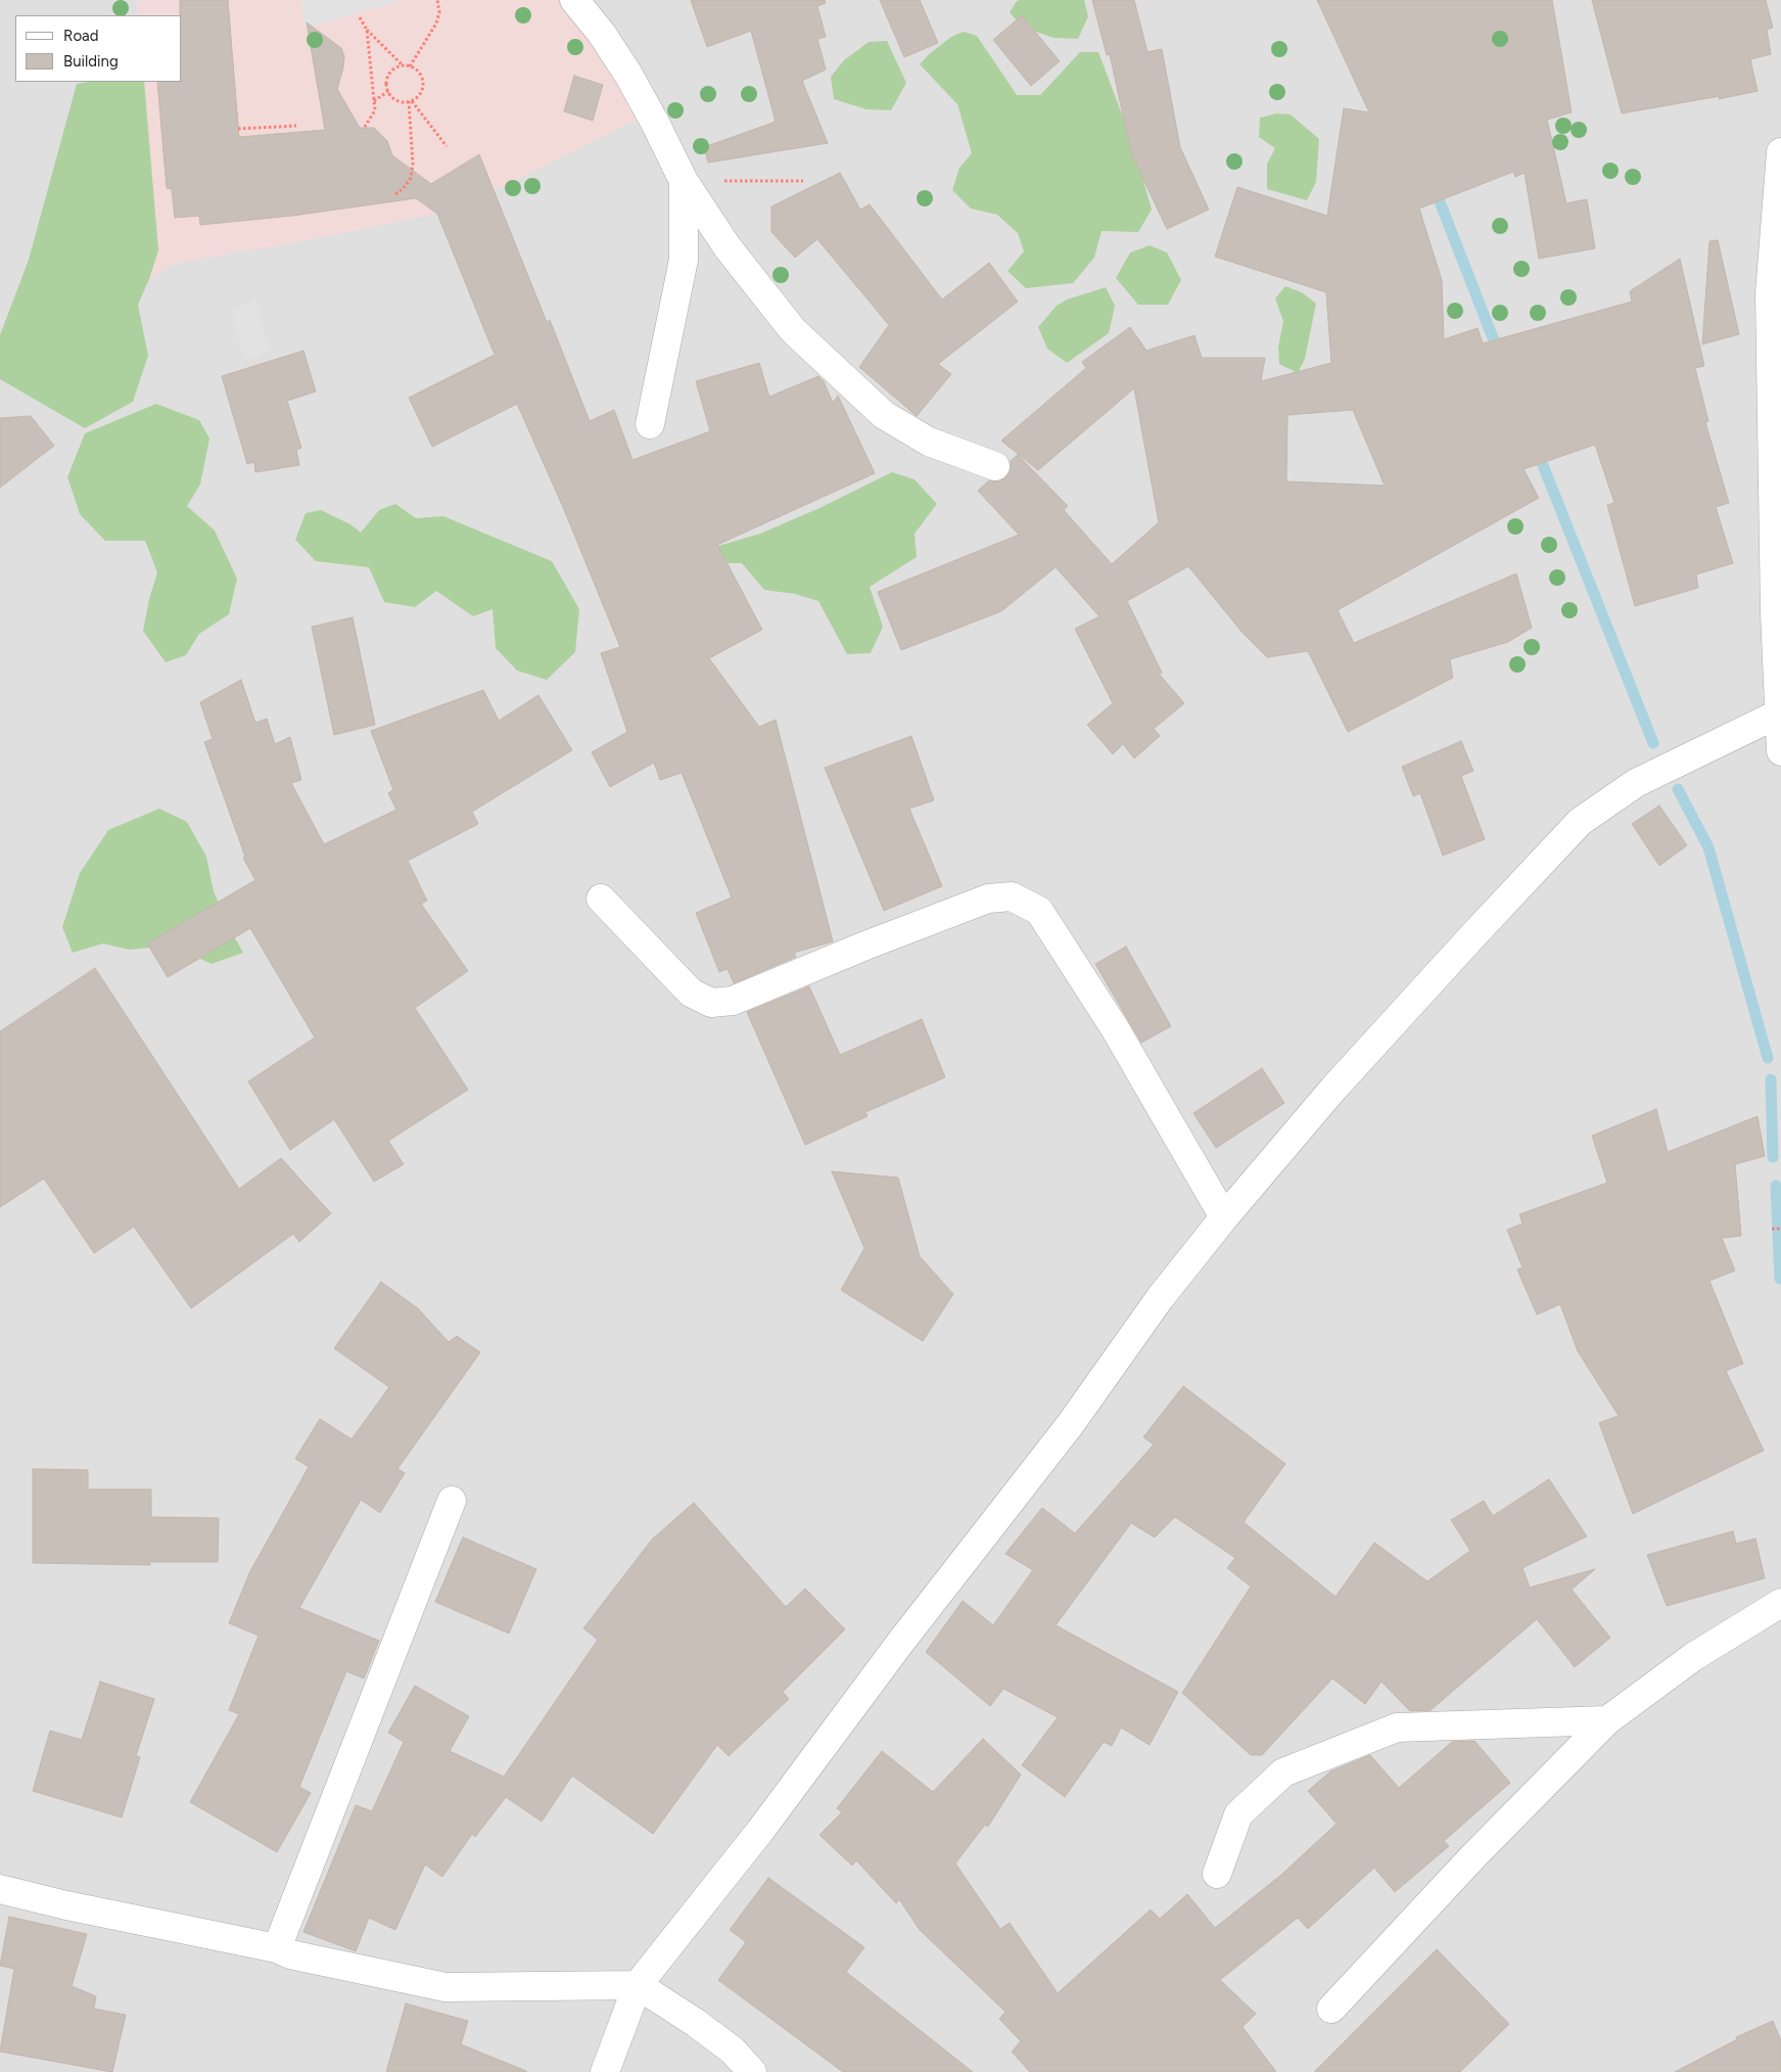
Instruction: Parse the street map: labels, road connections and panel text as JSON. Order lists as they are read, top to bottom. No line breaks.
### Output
{"legend":["Road","Building"]}
